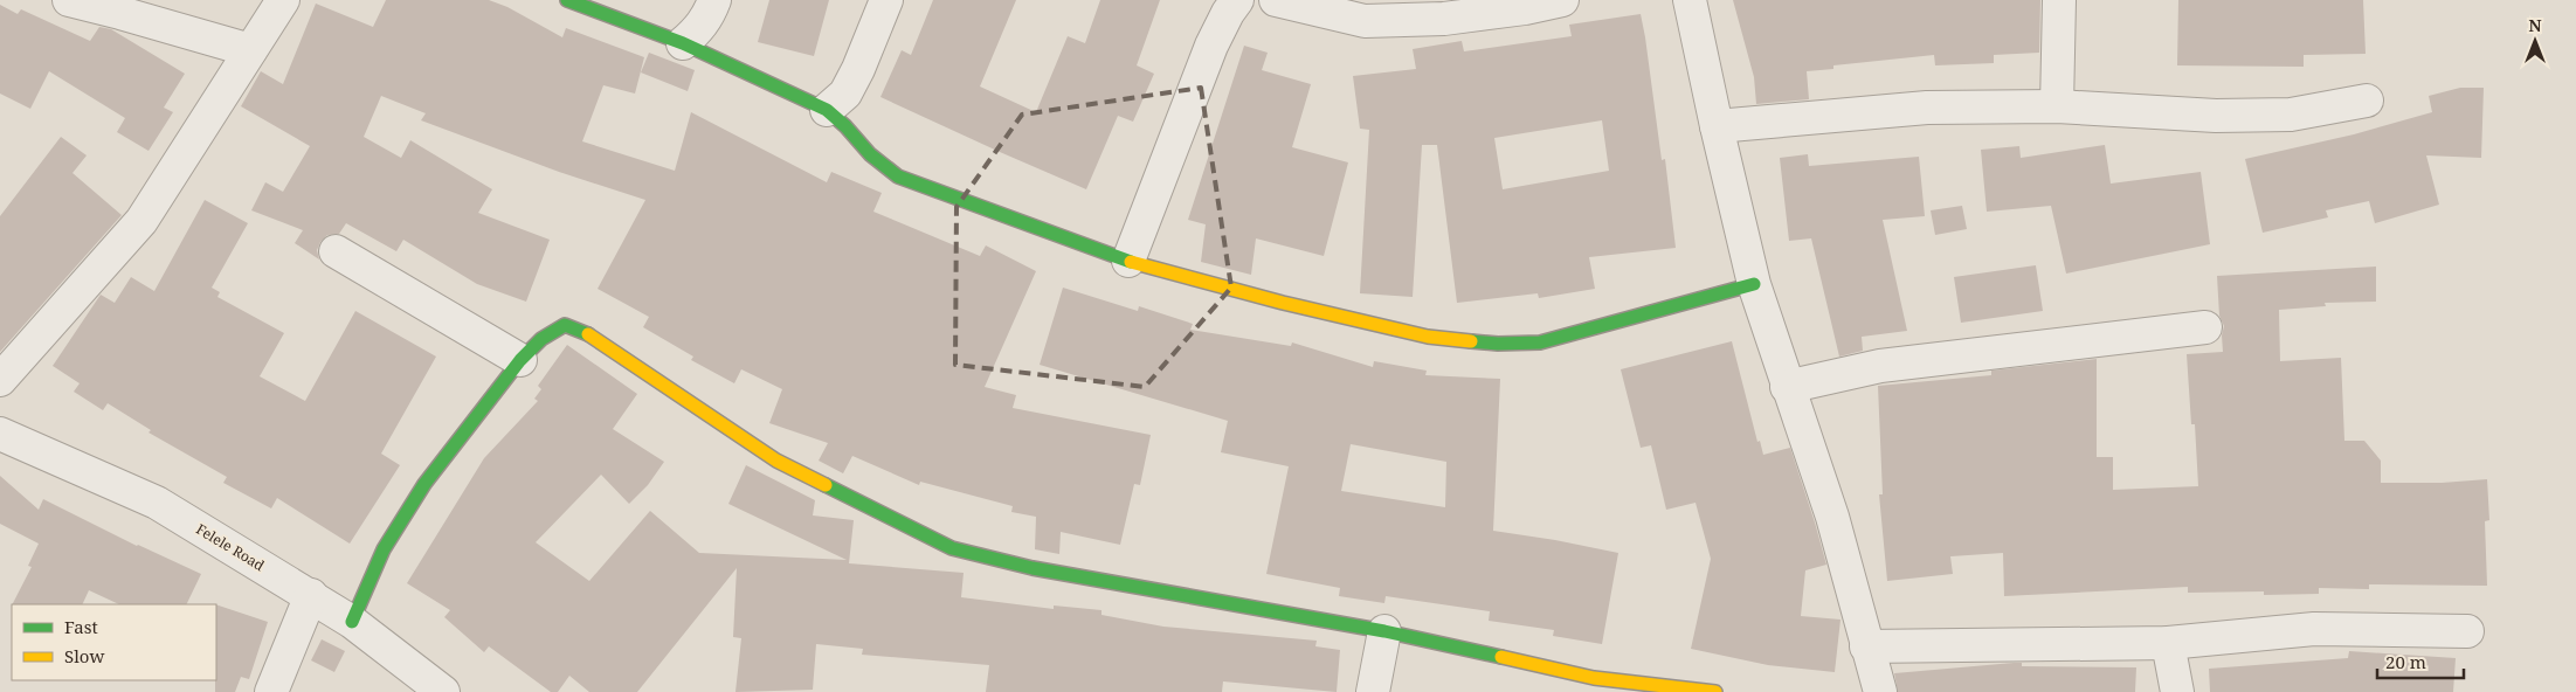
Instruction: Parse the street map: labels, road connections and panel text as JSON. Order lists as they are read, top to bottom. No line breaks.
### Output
{"streets":{"street":["Felele Road"]},"legend":["Fast","Slow"],"scale_bar":"20 m","north":"top"}
